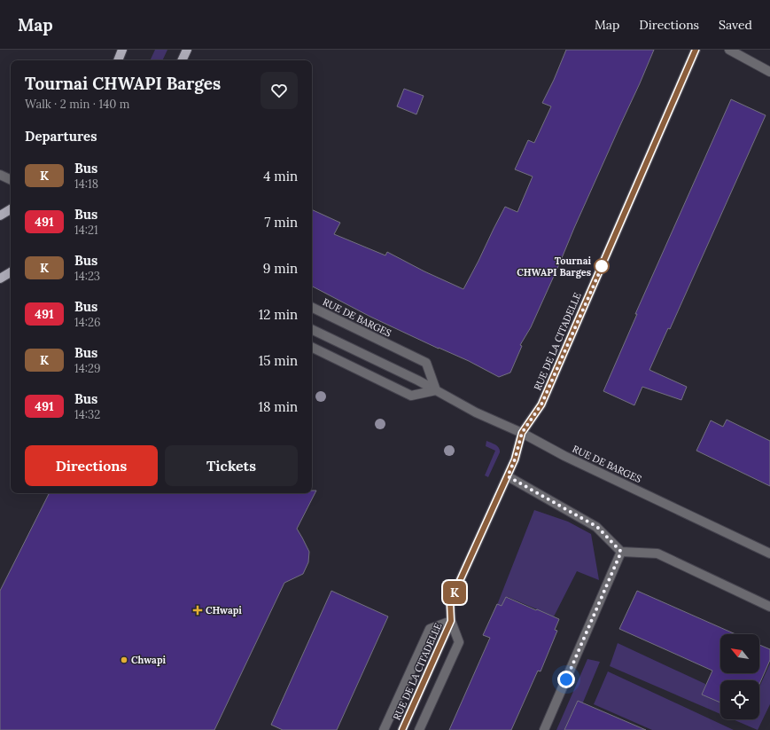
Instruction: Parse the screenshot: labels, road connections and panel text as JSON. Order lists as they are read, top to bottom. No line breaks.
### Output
{"streets":{"street":["RUE DE BARGES","RUE DE LA CITADELLE"]},"crossings":[["RUE DE BARGES","RUE DE LA CITADELLE"]],"places":{"other":["Tournai CHWAPI Barges","Chwapi"],"health":["CHwapi"]},"lines":["bus line K"],"north":"top left","page":{"header":"Map","nav":["Map","Directions","Saved"],"on_map":"K","heading":[["Tournai CHWAPI Barges","Walk · 2 min · 140 m"],"Departures"],"list":[{"mark":"K","name":"Bus","note":"14:18","value":"4 min"},{"mark":"491","name":"Bus","note":"14:21","value":"7 min"},{"mark":"K","name":"Bus","note":"14:23","value":"9 min"},{"mark":"491","name":"Bus","note":"14:26","value":"12 min"},{"mark":"K","name":"Bus","note":"14:29","value":"15 min"},{"mark":"491","name":"Bus","note":"14:32","value":"18 min"}],"buttons":["Directions","Tickets"]}}
